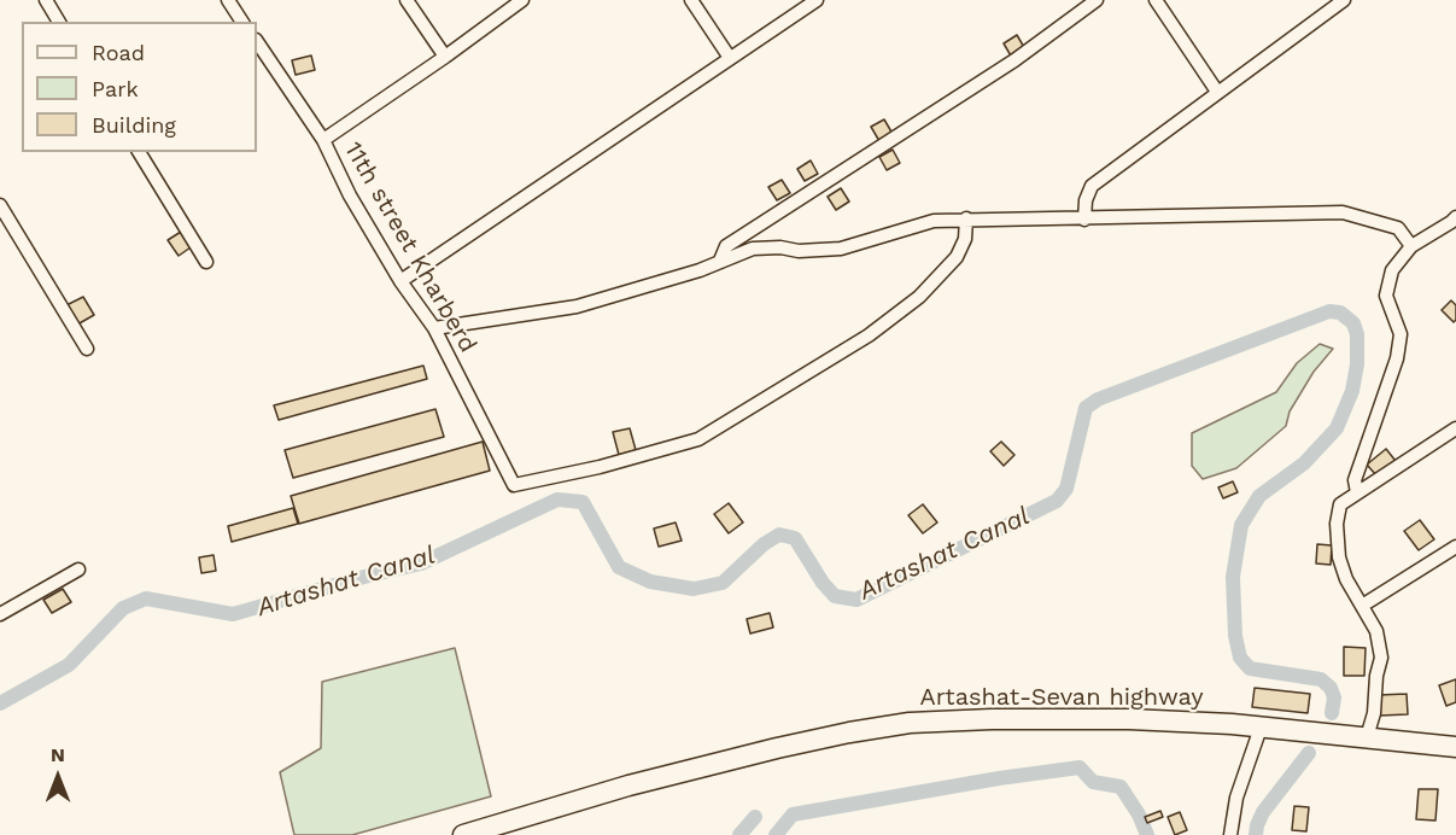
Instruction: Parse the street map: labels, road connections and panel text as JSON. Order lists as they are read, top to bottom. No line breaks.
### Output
{"streets":{"main road":["Artashat-Sevan highway"],"street":["11th street Kharberd"]},"water":["Artashat Canal"],"legend":["Road","Park","Building"],"north":"top"}
